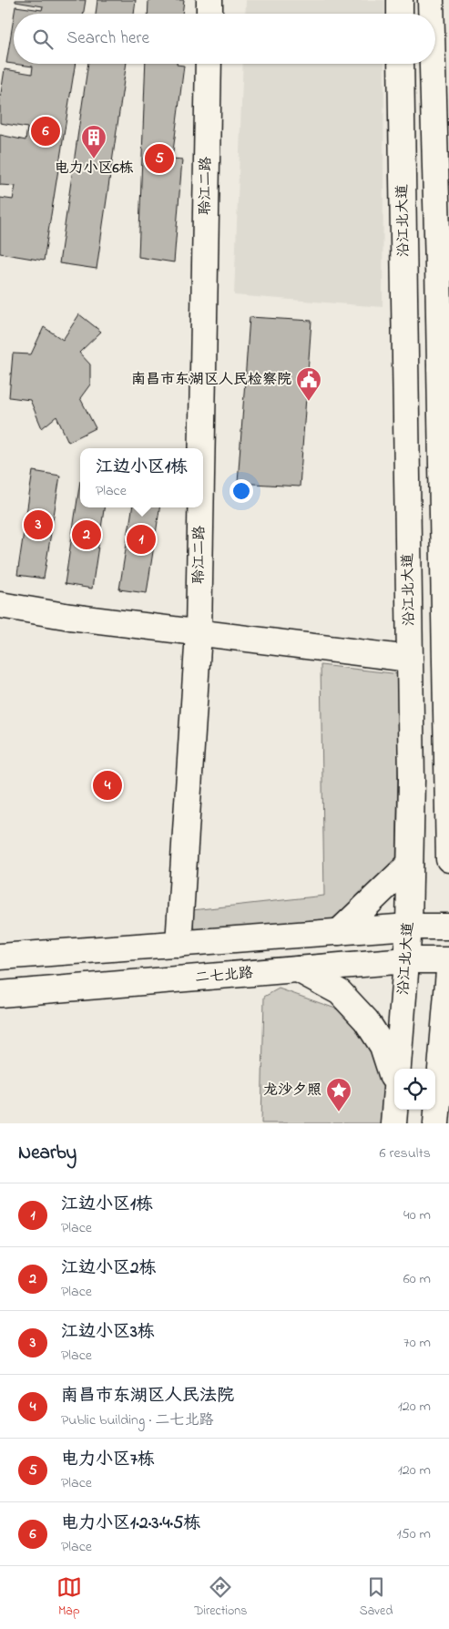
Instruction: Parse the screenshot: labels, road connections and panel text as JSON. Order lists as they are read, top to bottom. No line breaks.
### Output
{"streets":{"main road":["聆江二路","沿江北大道","二七北路"]},"crossings":[["沿江北大道","二七北路"]],"places":{"building":["电力小区6栋"],"public building":["南昌市东湖区人民检察院"],"place":["龙沙夕照"]},"page":{"search":"Search here","pins":["6","5","3","2","1","4"],"popup":["江边小区1栋","Place"],"heading":["Nearby","6 results"],"list":[{"mark":"1","name":"江边小区1栋","note":"Place","value":"40 m"},{"mark":"2","name":"江边小区2栋","note":"Place","value":"60 m"},{"mark":"3","name":"江边小区3栋","note":"Place","value":"70 m"},{"mark":"4","name":"南昌市东湖区人民法院","note":"Public building · 二七北路","value":"120 m"},{"mark":"5","name":"电力小区7栋","note":"Place","value":"120 m"},{"mark":"6","name":"电力小区1·2·3·4·5栋","note":"Place","value":"150 m"}],"nav":["Map","Directions","Saved"]}}
